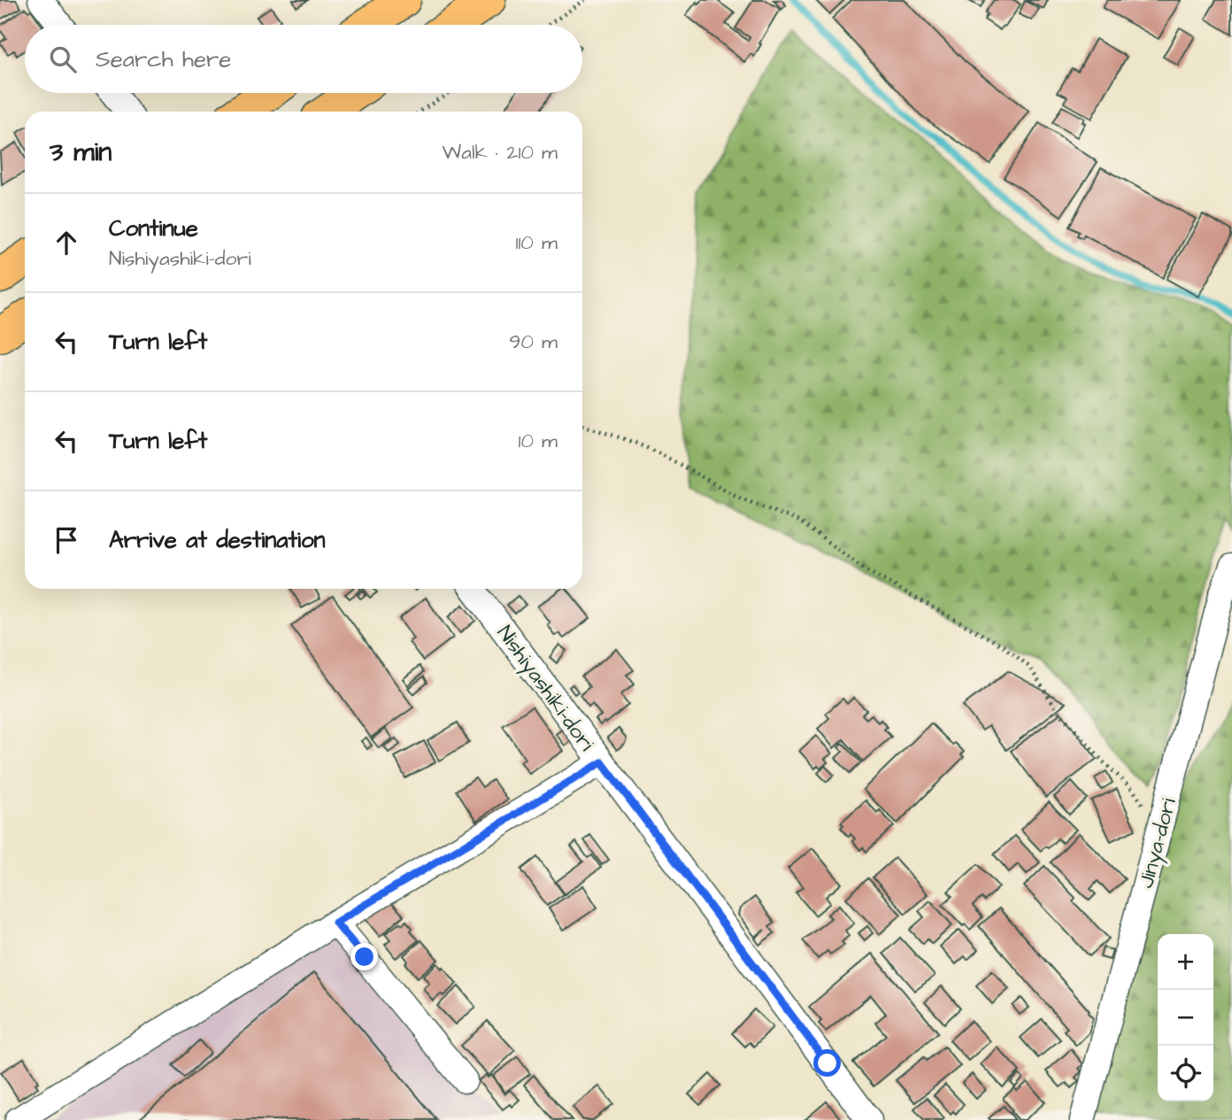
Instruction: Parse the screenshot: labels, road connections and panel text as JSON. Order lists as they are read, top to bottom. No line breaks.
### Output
{"streets":{"street":["Nishiyashiki-dori","Jinya-dori"]},"page":{"search":"Search here","heading":["3 min","Walk · 210 m"],"list":[["Continue","Nishiyashiki-dori","110 m"],["Turn left","90 m"],["Turn left","10 m"],"Arrive at destination"],"map_buttons":["+","−"]}}
